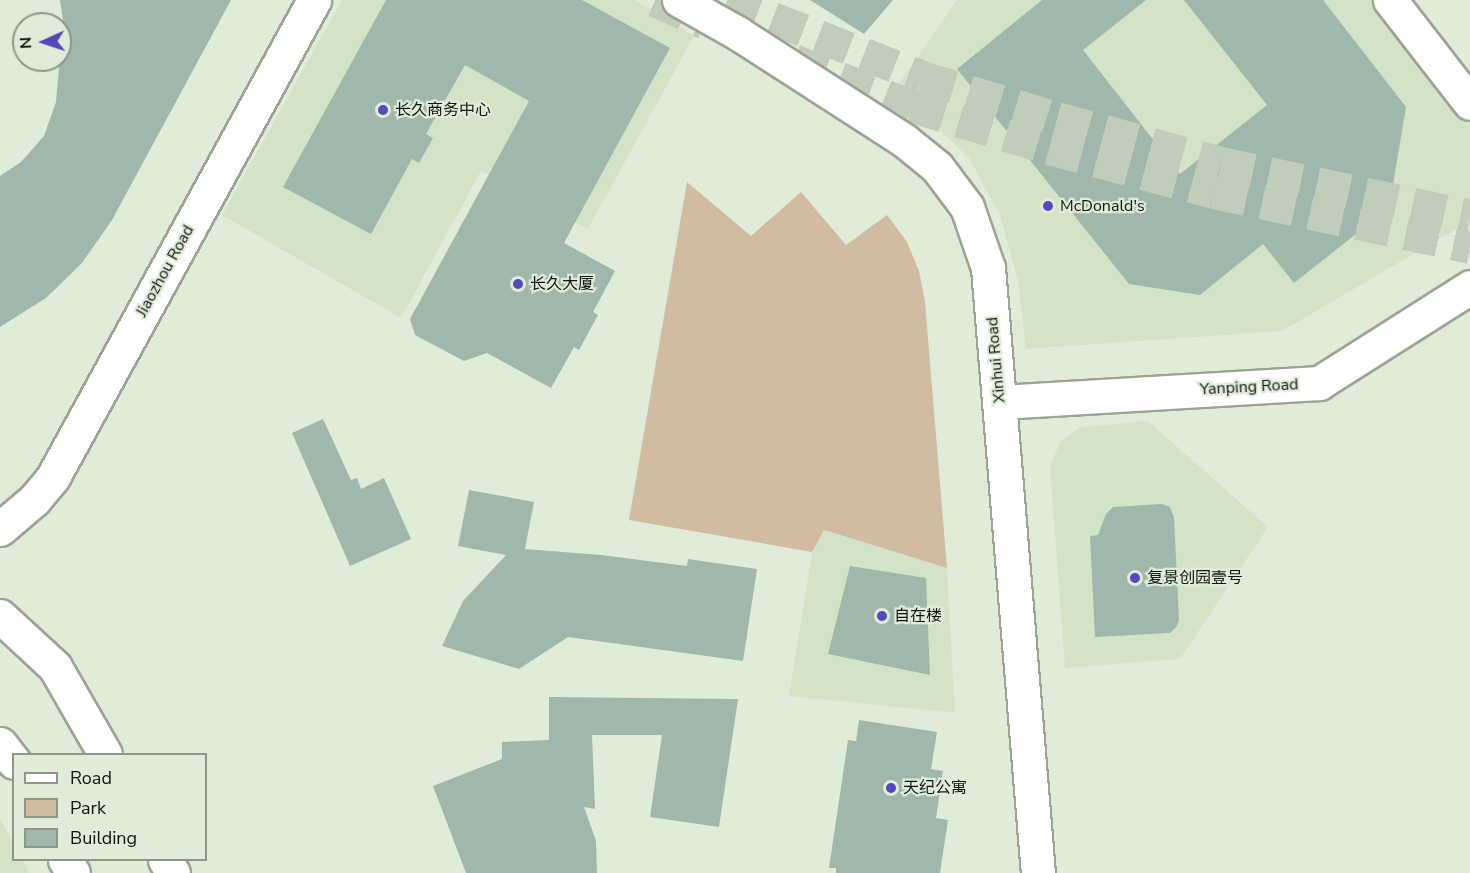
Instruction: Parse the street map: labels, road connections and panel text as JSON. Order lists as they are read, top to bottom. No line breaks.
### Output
{"streets":{"street":["Jiaozhou Road","Xinhui Road","Yanping Road"]},"crossings":[["Xinhui Road","Yanping Road"]],"places":["长久商务中心","McDonald's","长久大厦","复景创园壹号","自在楼","天纪公寓"],"legend":["Road","Park","Building"],"north":"left"}
